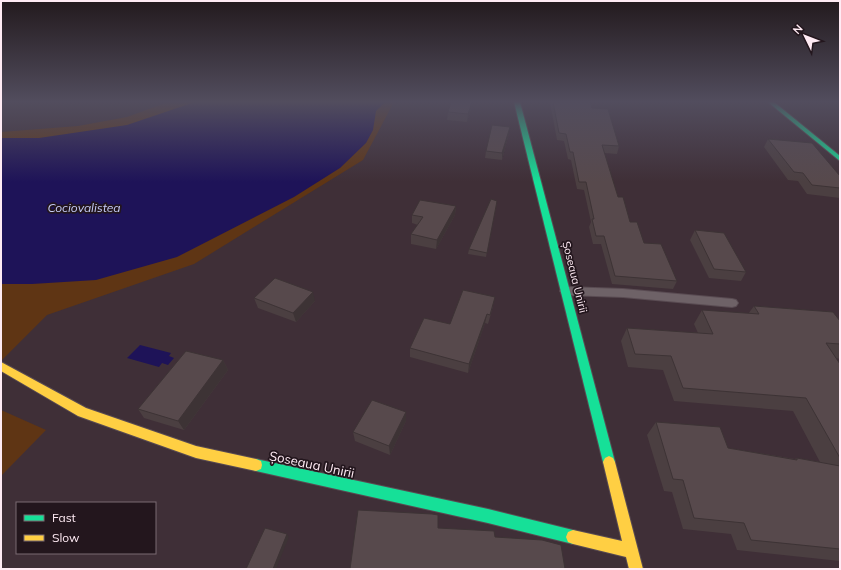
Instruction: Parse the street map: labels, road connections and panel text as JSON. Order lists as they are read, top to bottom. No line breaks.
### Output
{"streets":{"main road":["Șoseaua Unirii"]},"water":["Cociovalistea"],"legend":["Fast","Slow"],"north":"top left"}
